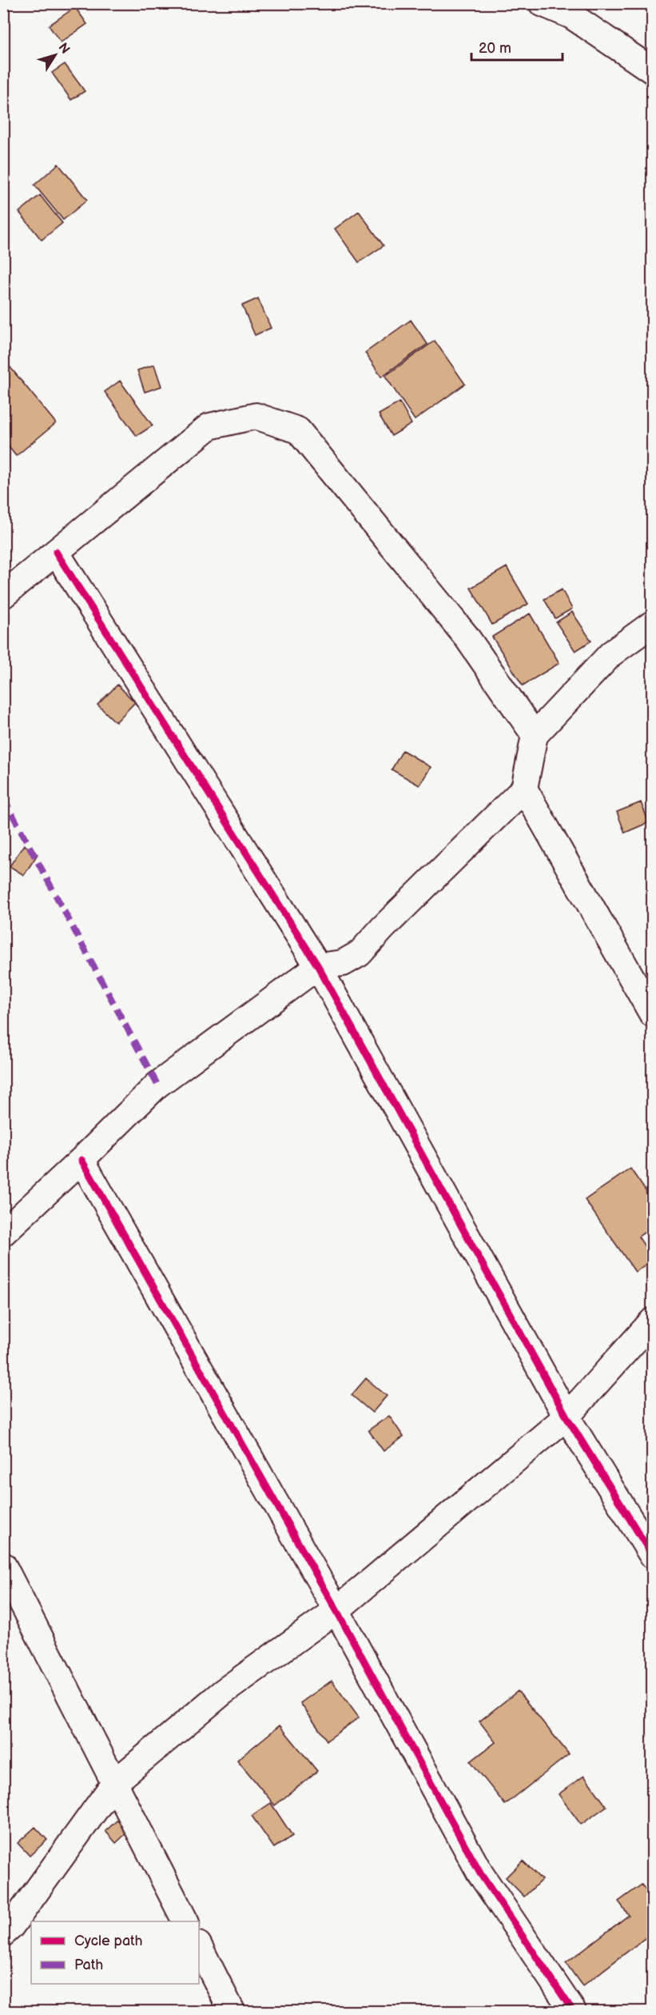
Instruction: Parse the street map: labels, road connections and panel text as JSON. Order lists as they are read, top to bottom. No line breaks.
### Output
{"legend":["Cycle path","Path"],"scale_bar":"20 m","north":"top right"}
